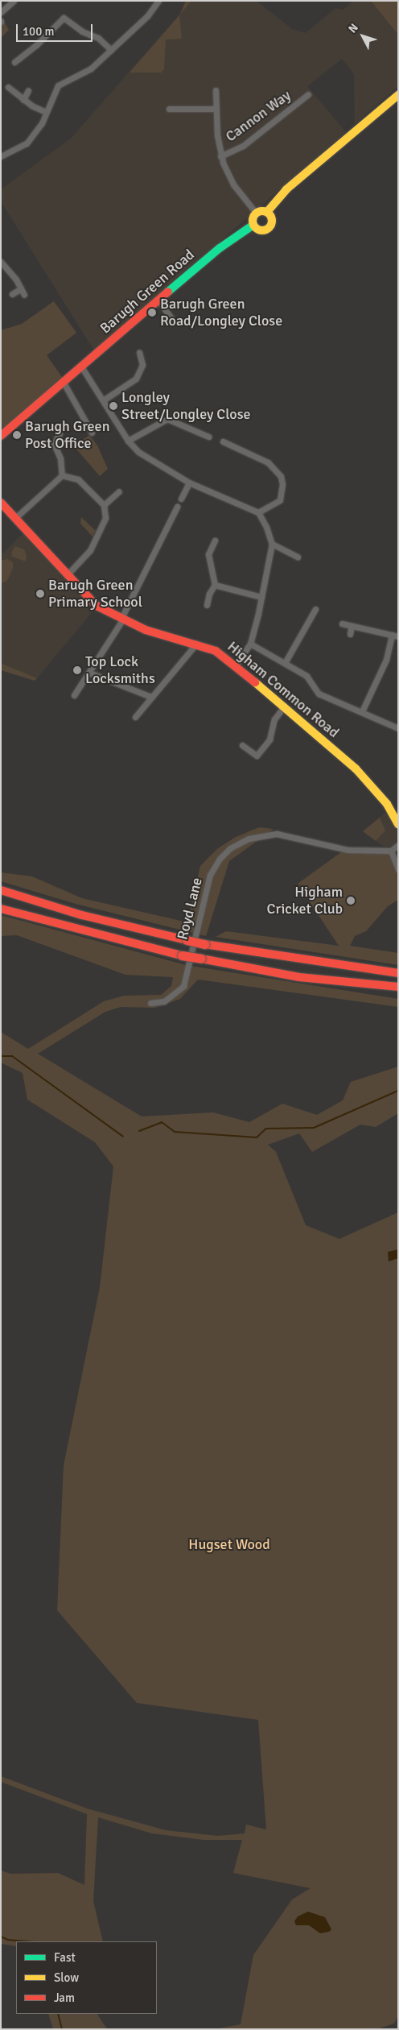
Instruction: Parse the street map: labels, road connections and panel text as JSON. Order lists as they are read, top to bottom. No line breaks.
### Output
{"streets":{"main road":["Barugh Green Road","Higham Common Road"],"street":["Cannon Way","Royd Lane"]},"crossings":[["Cannon Way","Barugh Green Road"]],"parks":["Hugset Wood"],"places":["Barugh Green Road/Longley Close","Longley Street/Longley Close","Barugh Green Post Office","Barugh Green Primary School","Top Lock Locksmiths","Higham Cricket Club"],"legend":["Fast","Slow","Jam"],"scale_bar":"100 m","north":"top left"}
